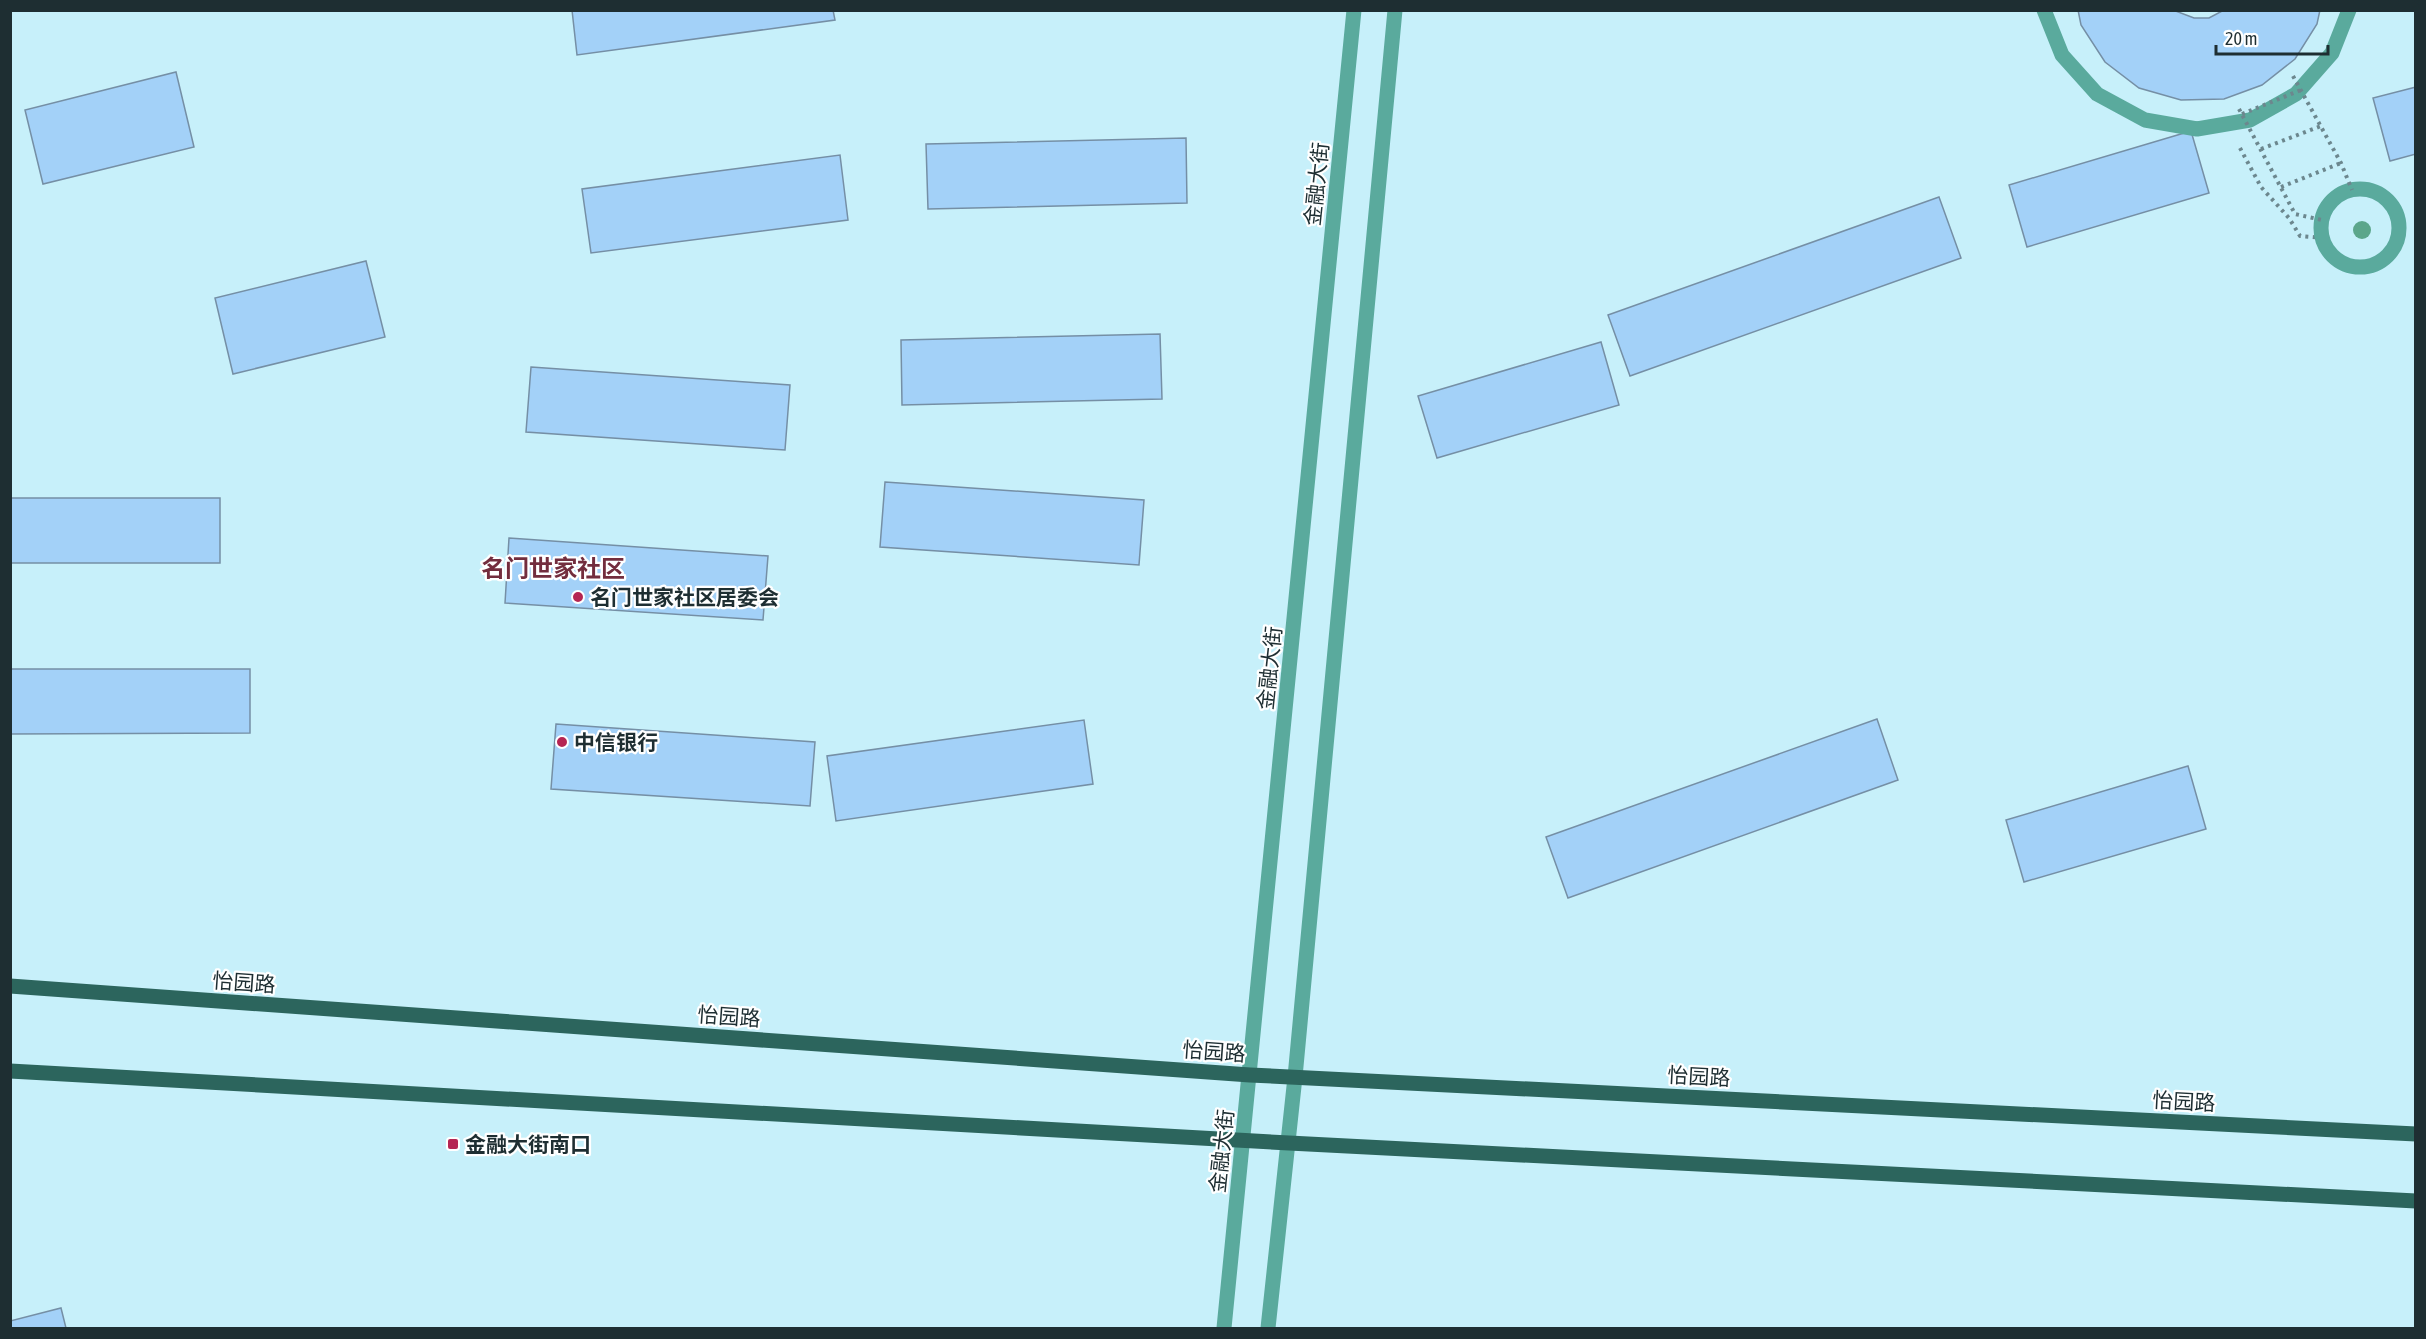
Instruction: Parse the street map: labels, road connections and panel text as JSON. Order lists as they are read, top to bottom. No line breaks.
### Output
{"streets":{"main road":["怡园路"],"street":["金融大街"]},"crossings":[["金融大街","怡园路"]],"districts":["名门世家社区"],"places":{"other":["名门世家社区居委会","中信银行"],"transit":["金融大街南口"]},"scale_bar":"20 m"}
